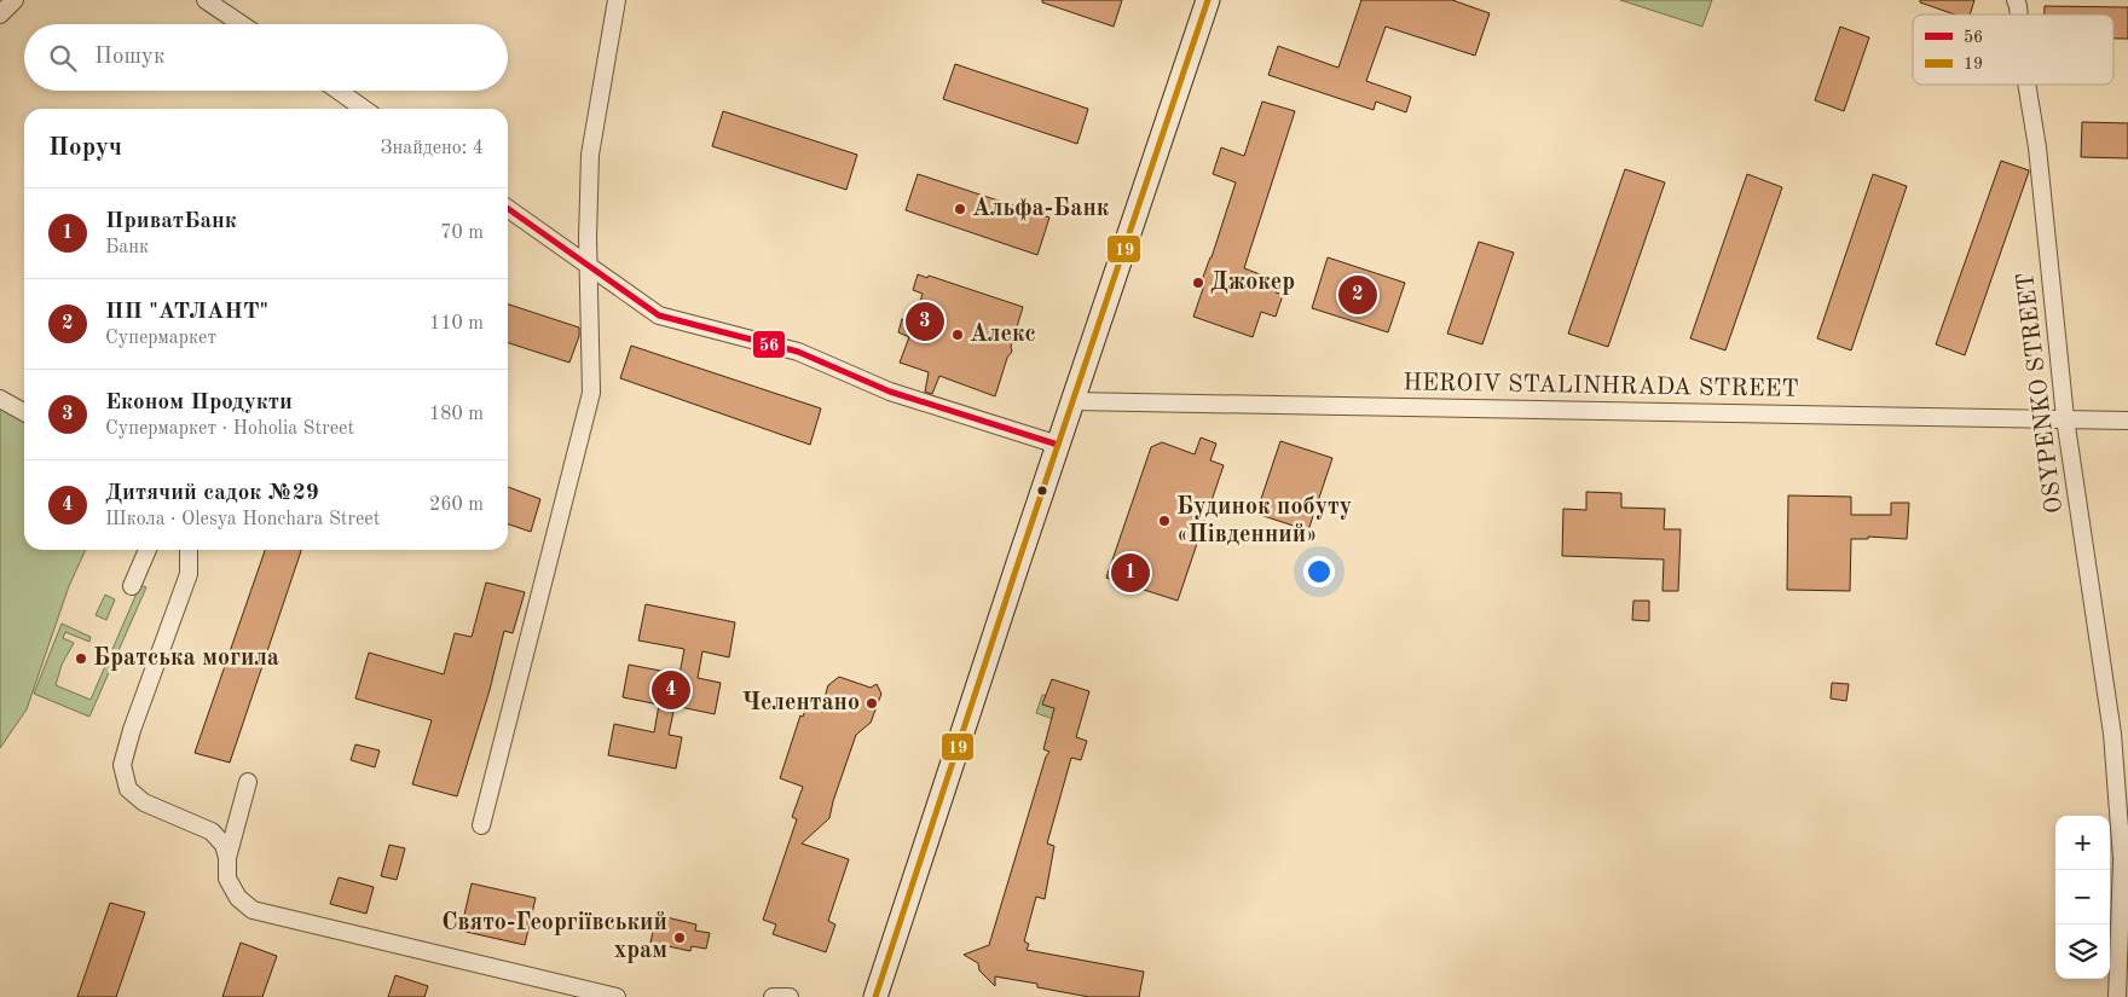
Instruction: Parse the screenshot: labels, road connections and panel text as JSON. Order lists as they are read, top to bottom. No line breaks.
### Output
{"streets":{"street":["HEROIV STALINHRADA STREET","OSYPENKO STREET"]},"crossings":[["HEROIV STALINHRADA STREET","OSYPENKO STREET"]],"places":["Альфа-Банк","Джокер","Алекс","Будинок побуту «Південний»","Братська могила","Челентано","Свято-Георгіївський храм"],"lines":["transit line 19","transit line 56"],"legend":["56","19"],"page":{"search":"Пошук","heading":["Поруч","Знайдено: 4"],"list":[{"mark":"1","name":"ПриватБанк","note":"Банк","value":"70 m"},{"mark":"2","name":"ПП \"АТЛАНТ\"","note":"Супермаркет","value":"110 m"},{"mark":"3","name":"Економ Продукти","note":"Супермаркет · Hoholia Street","value":"180 m"},{"mark":"4","name":"Дитячий садок №29","note":"Школа · Olesya Honchara Street","value":"260 m"}],"pins":["2","3","1","4"],"map_buttons":["+","−"]}}
